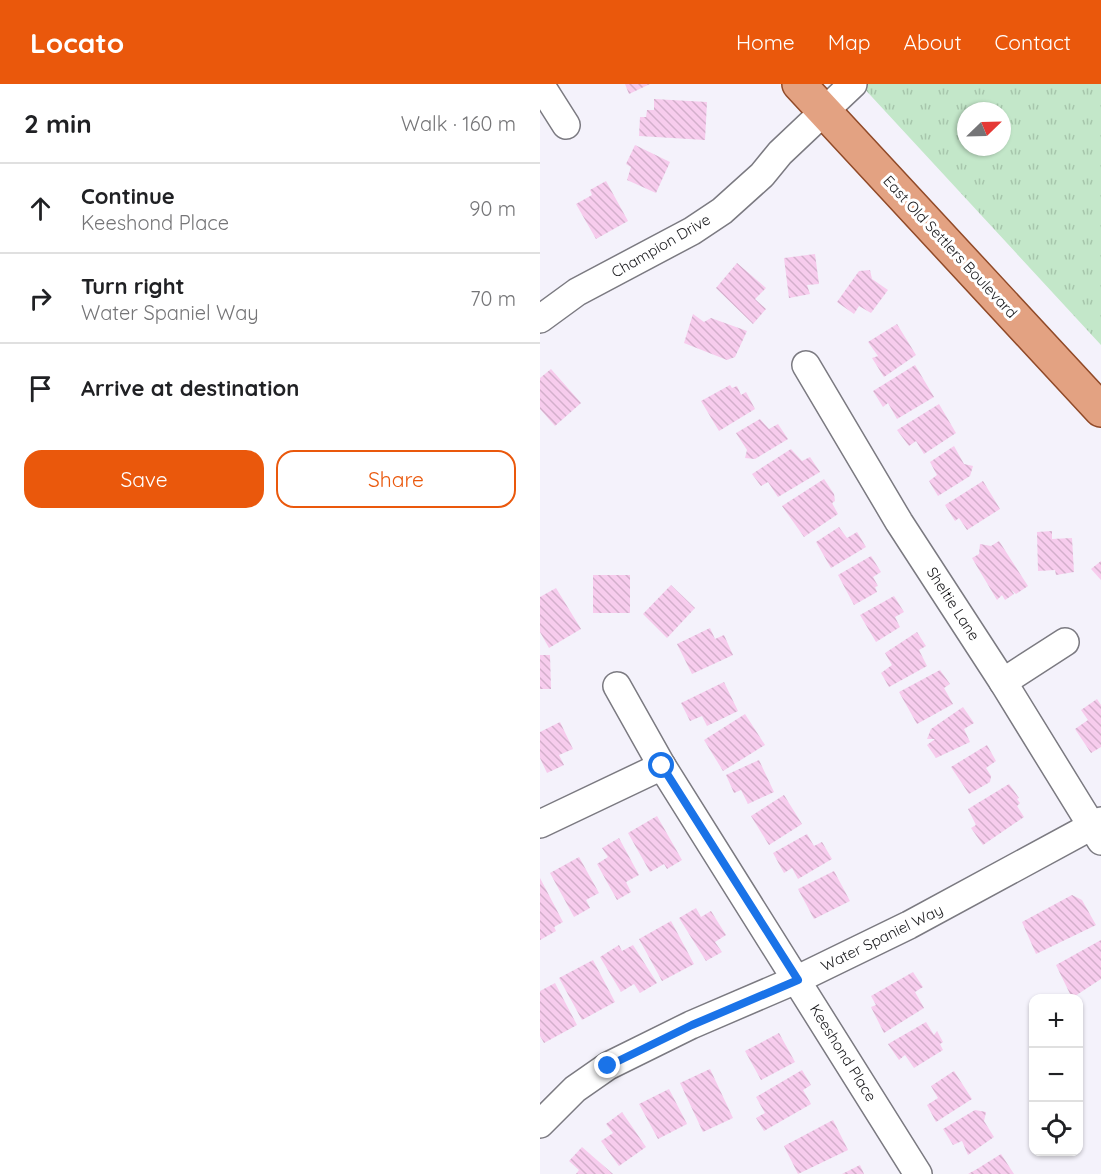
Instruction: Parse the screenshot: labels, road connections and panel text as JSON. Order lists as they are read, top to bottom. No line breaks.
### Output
{"streets":{"main road":["East Old Settlers Boulevard"],"street":["Champion Drive","Sheltie Lane","Water Spaniel Way","Keeshond Place"]},"crossings":[["Champion Drive","East Old Settlers Boulevard"],["Sheltie Lane","Water Spaniel Way"],["Water Spaniel Way","Keeshond Place"]],"north":"top right","page":{"header":"Locato","nav":["Home","Map","About","Contact"],"heading":["2 min","Walk · 160 m"],"list":[["Continue","Keeshond Place","90 m"],["Turn right","Water Spaniel Way","70 m"],"Arrive at destination"],"buttons":["Save","Share"],"map_buttons":["+","−"]}}
